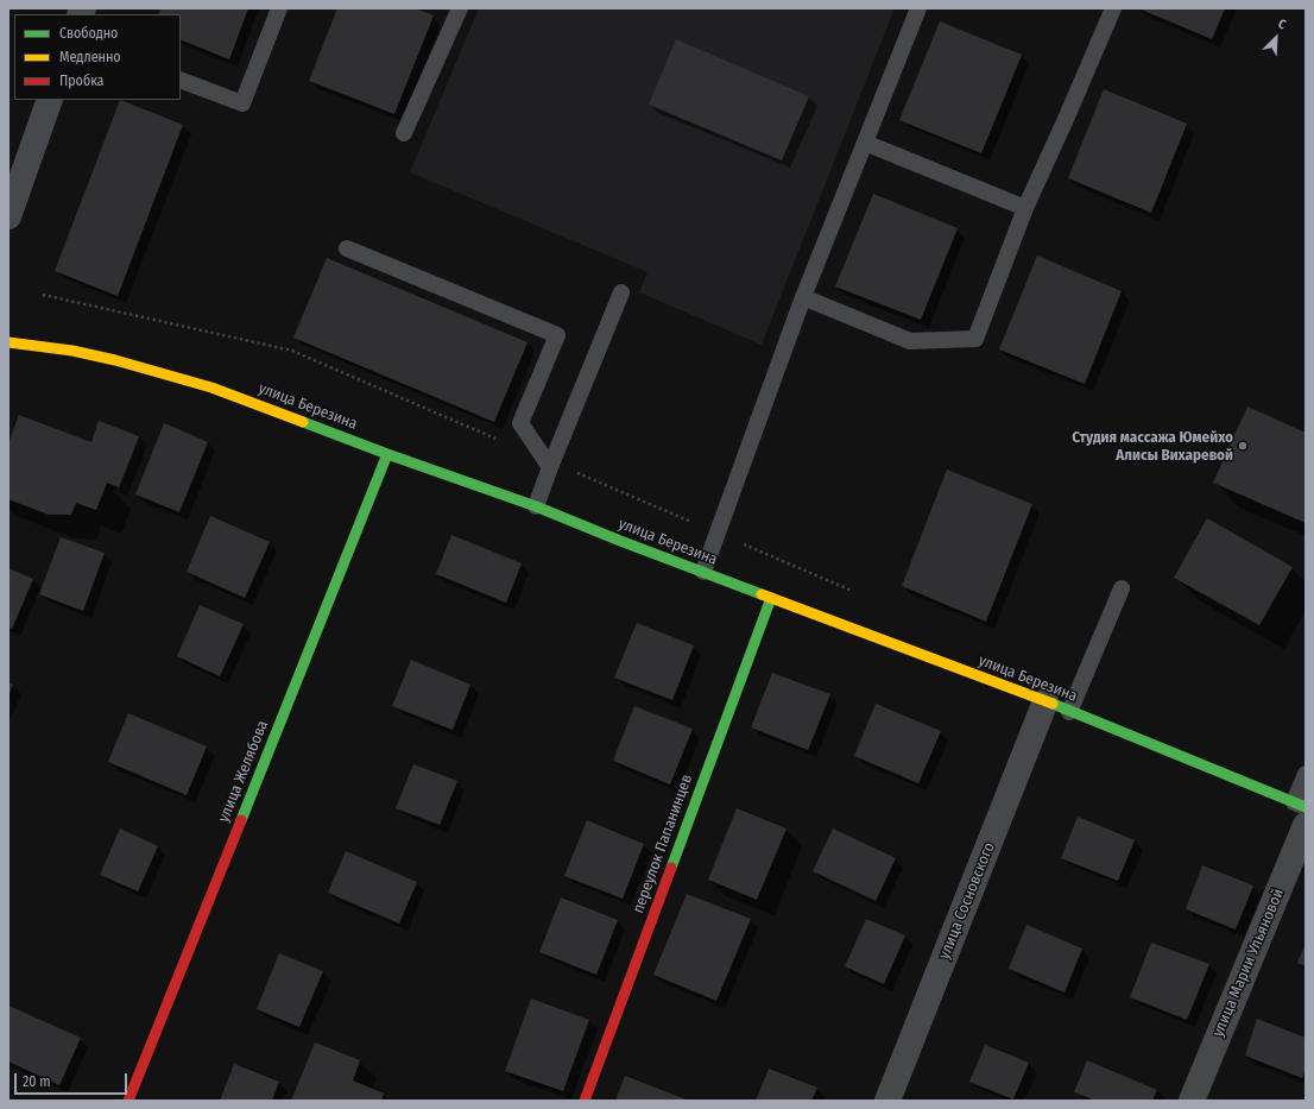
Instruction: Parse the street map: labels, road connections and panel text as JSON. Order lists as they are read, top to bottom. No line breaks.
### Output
{"streets":{"street":["улица Березина","улица Желябова","переулок Папанинцев","улица Сосновского","улица Марии Ульяновой"]},"crossings":[["улица Березина","улица Желябова"],["улица Березина","переулок Папанинцев"],["улица Березина","улица Сосновского"],["улица Березина","улица Марии Ульяновой"]],"places":["Студия массажа Юмейхо Алисы Вихаревой"],"legend":["Свободно","Медленно","Пробка"],"scale_bar":"20 m","north":"top right"}
